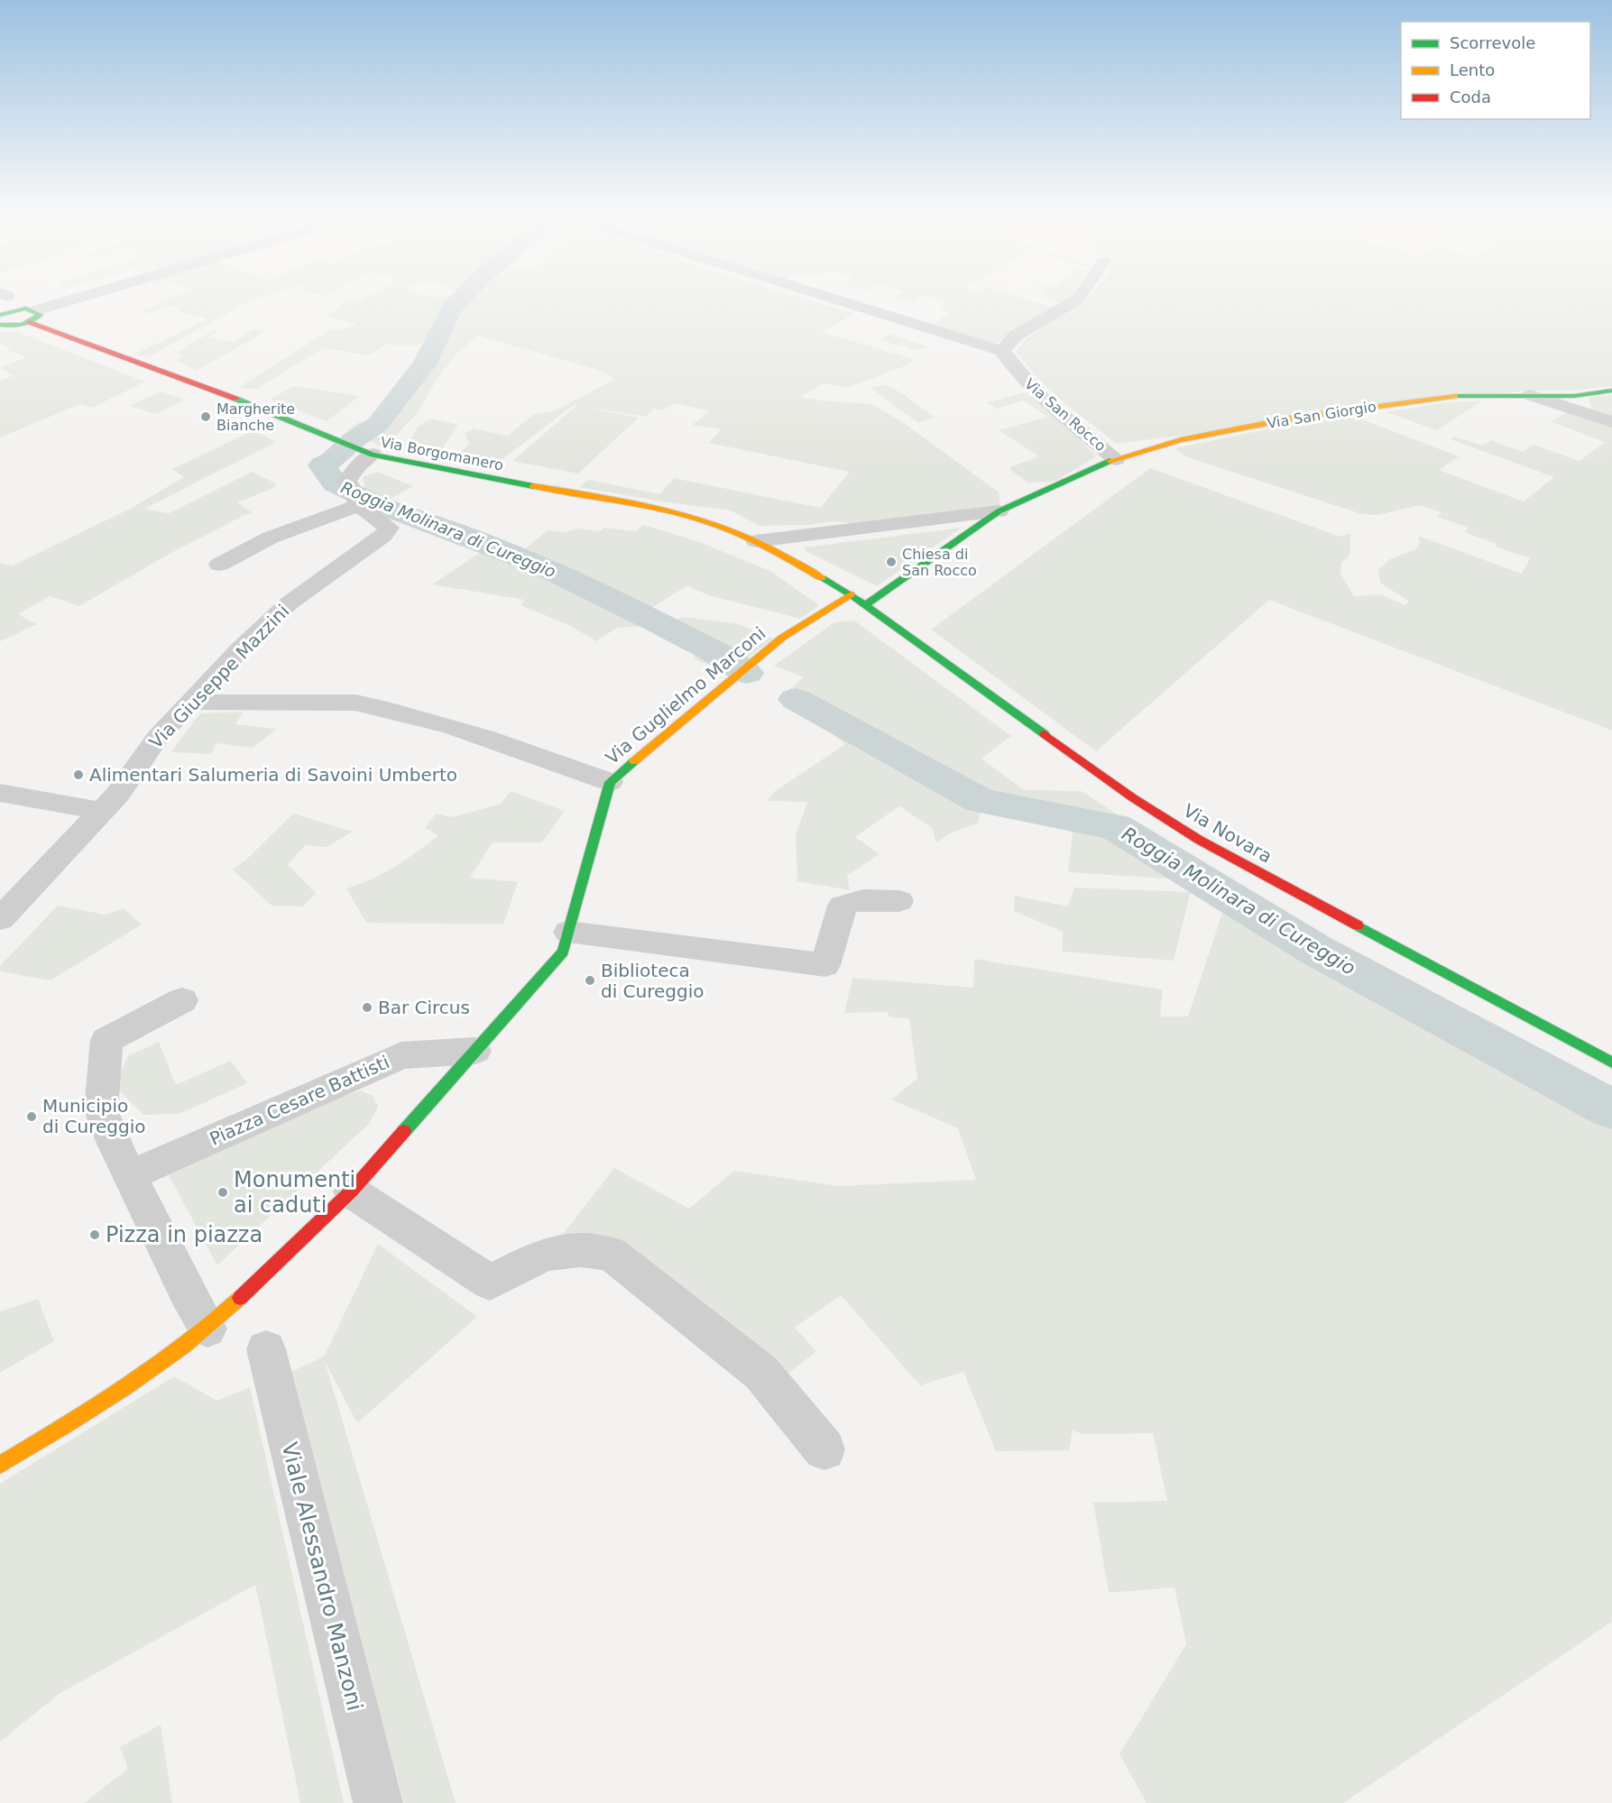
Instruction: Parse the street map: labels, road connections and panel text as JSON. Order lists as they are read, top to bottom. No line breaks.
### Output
{"streets":{"main road":["Via San Rocco","Via San Giorgio","Via Borgomanero","Via Guglielmo Marconi","Via Novara"],"street":["Via Giuseppe Mazzini","Piazza Cesare Battisti","Viale Alessandro Manzoni"]},"crossings":[["Via San Rocco","Via San Giorgio"],["Via San Rocco","Via Borgomanero"],["Via San Rocco","Via Novara"],["Via Borgomanero","Via Guglielmo Marconi"],["Via Borgomanero","Via Novara"],["Via Guglielmo Marconi","Via Novara"]],"water":["Roggia Molinara di Cureggio"],"places":["Margherite Bianche","Chiesa di San Rocco","Alimentari Salumeria di Savoini Umberto","Biblioteca di Cureggio","Bar Circus","Municipio di Cureggio","Monumenti ai caduti","Pizza in piazza"],"legend":["Scorrevole","Lento","Coda"]}
